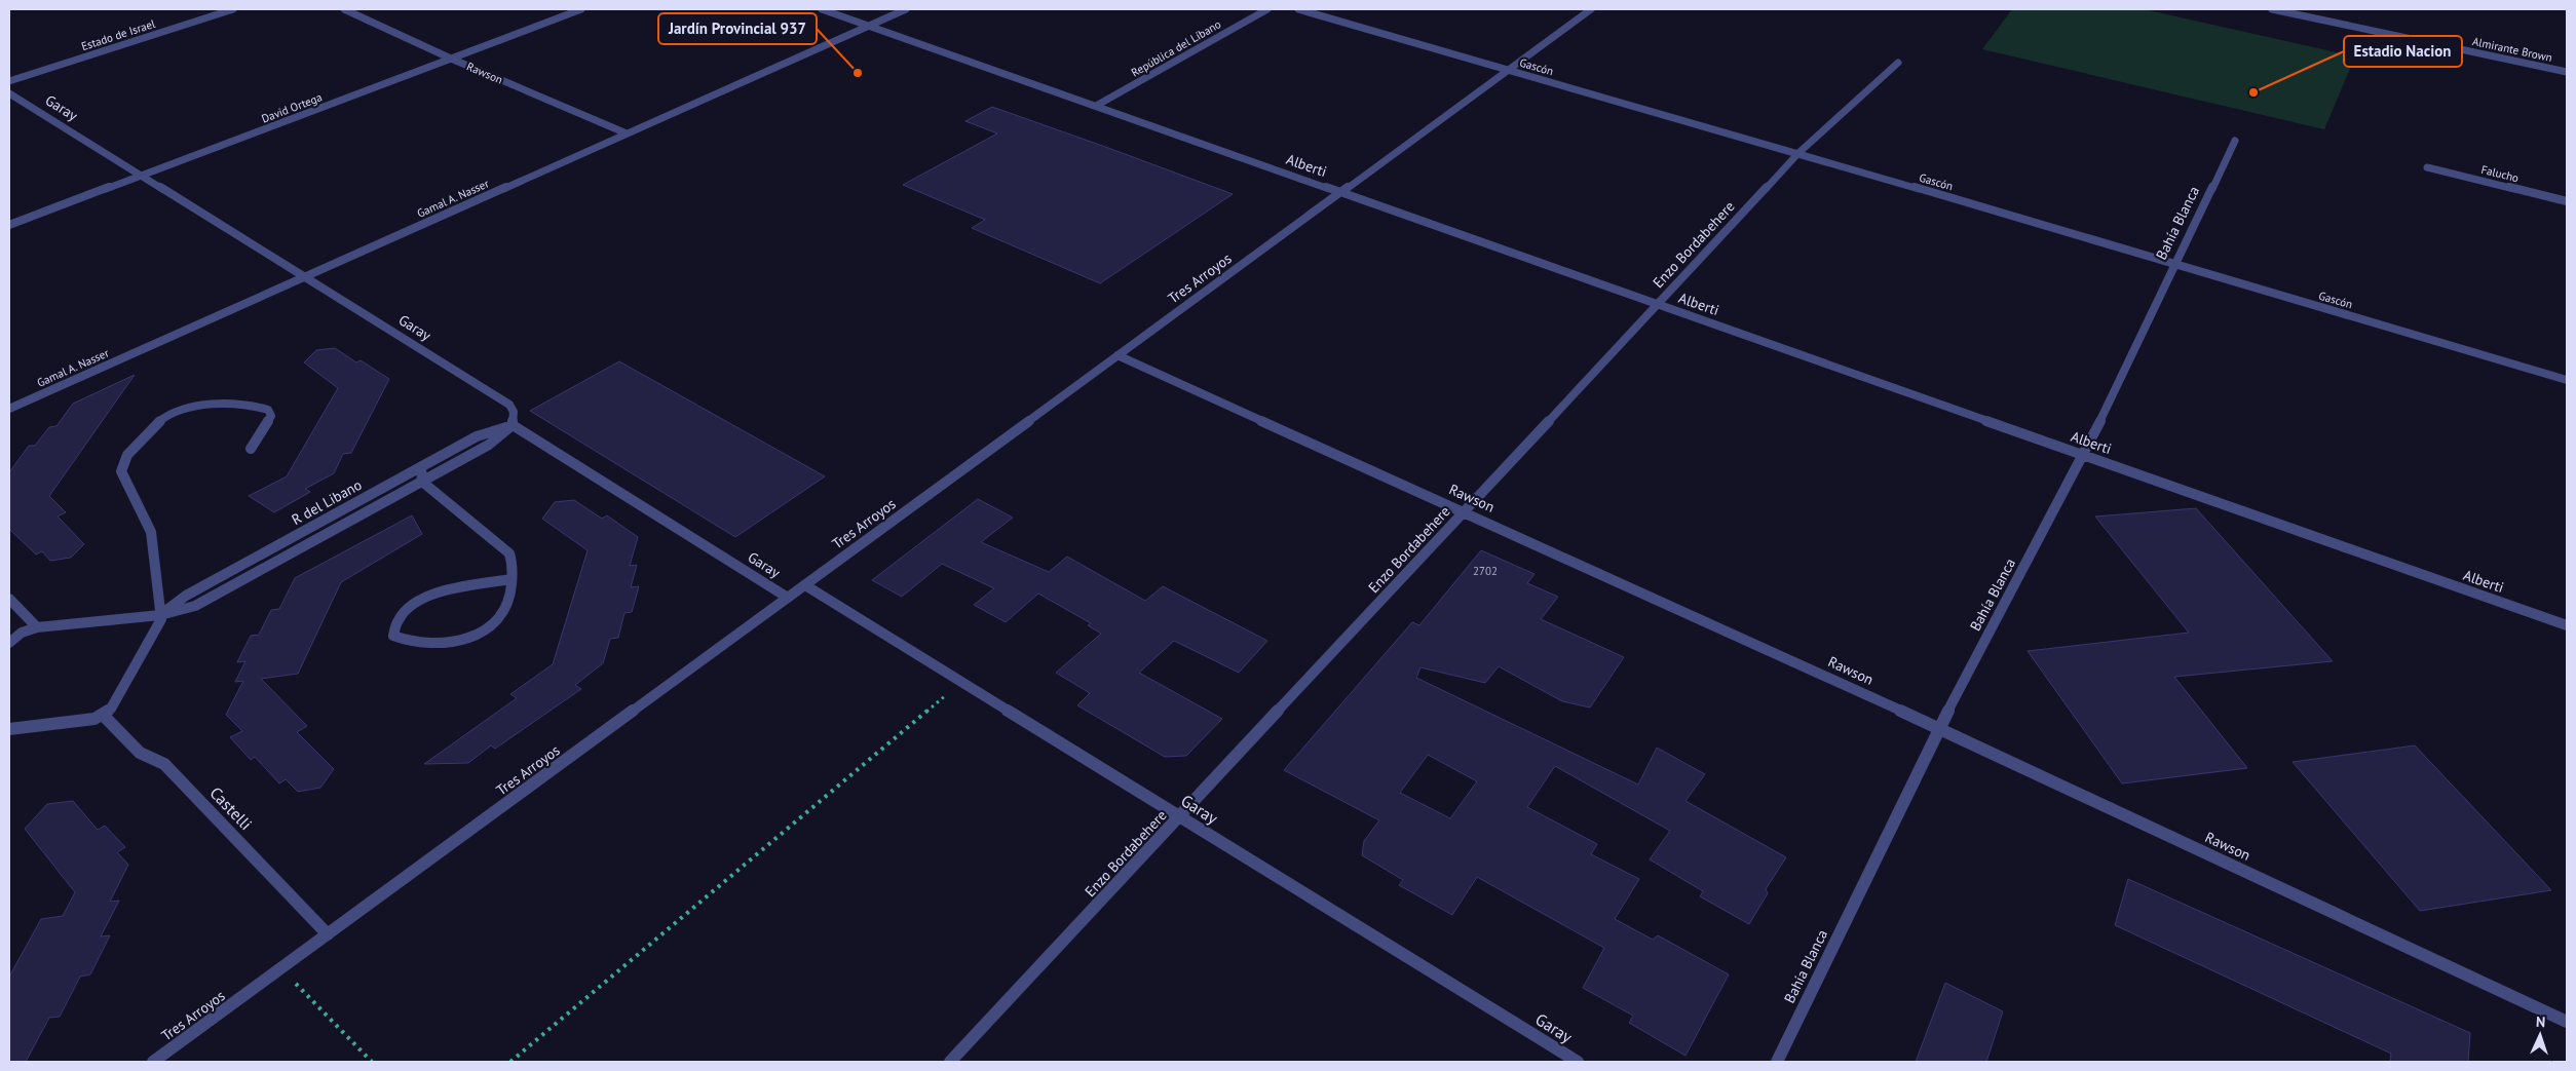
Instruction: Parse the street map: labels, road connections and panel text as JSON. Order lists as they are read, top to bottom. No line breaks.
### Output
{"streets":{"street":["Estado de Israel","República del Líbano","Almirante Brown","Gascón","Rawson","Garay","David Ortega","Alberti","Falucho","Gamal A. Nasser","Bahía Blanca","Enzo Bordabehere","Tres Arroyos","R del Libano","Castelli"]},"crossings":[["República del Líbano","Alberti"],["Gascón","Bahía Blanca"],["Gascón","Enzo Bordabehere"],["Gascón","Tres Arroyos"],["Rawson","David Ortega"],["Rawson","Gamal A. Nasser"],["Rawson","Bahía Blanca"],["Rawson","Enzo Bordabehere"],["Rawson","Tres Arroyos"],["Garay","David Ortega"],["Garay","Gamal A. Nasser"],["Garay","Enzo Bordabehere"],["Garay","Tres Arroyos"],["Garay","R del Libano"],["Alberti","Gamal A. Nasser"],["Alberti","Bahía Blanca"],["Alberti","Enzo Bordabehere"],["Alberti","Tres Arroyos"],["Tres Arroyos","Castelli"]],"places":["Jardín Provincial 937","Estadio Nacion"],"house_numbers":["2702"],"north":"top"}
